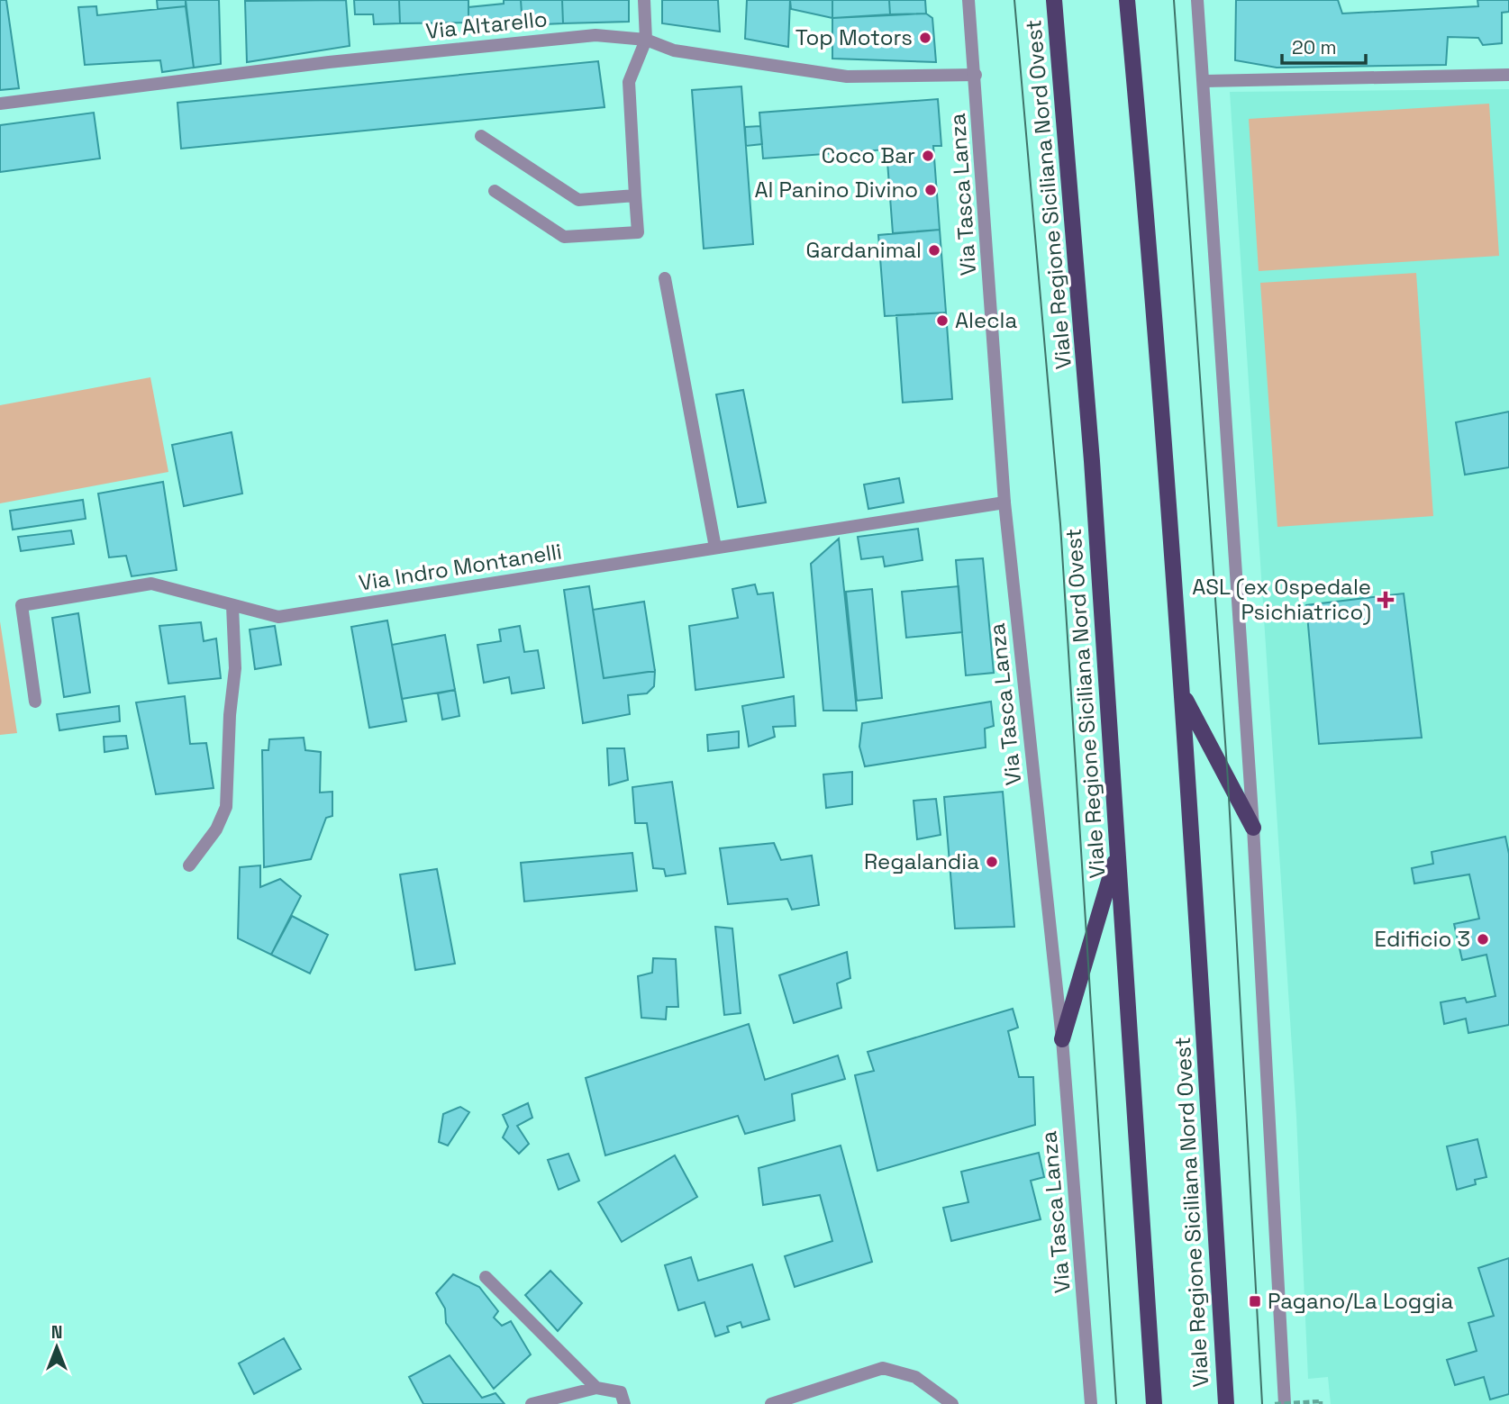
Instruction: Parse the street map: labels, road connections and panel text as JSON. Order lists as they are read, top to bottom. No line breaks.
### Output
{"streets":{"main road":["Viale Regione Siciliana Nord Ovest"],"street":["Via Altarello","Via Tasca Lanza","Via Indro Montanelli"]},"crossings":[["Via Altarello","Via Tasca Lanza"],["Via Tasca Lanza","Via Indro Montanelli"]],"places":{"other":["Top Motors","Coco Bar","Al Panino Divino","Gardanimal","Alecla","Regalandia","Edificio 3"],"health":["ASL (ex Ospedale Psichiatrico)"],"transit":["Pagano/La Loggia"]},"scale_bar":"20 m","north":"top"}
